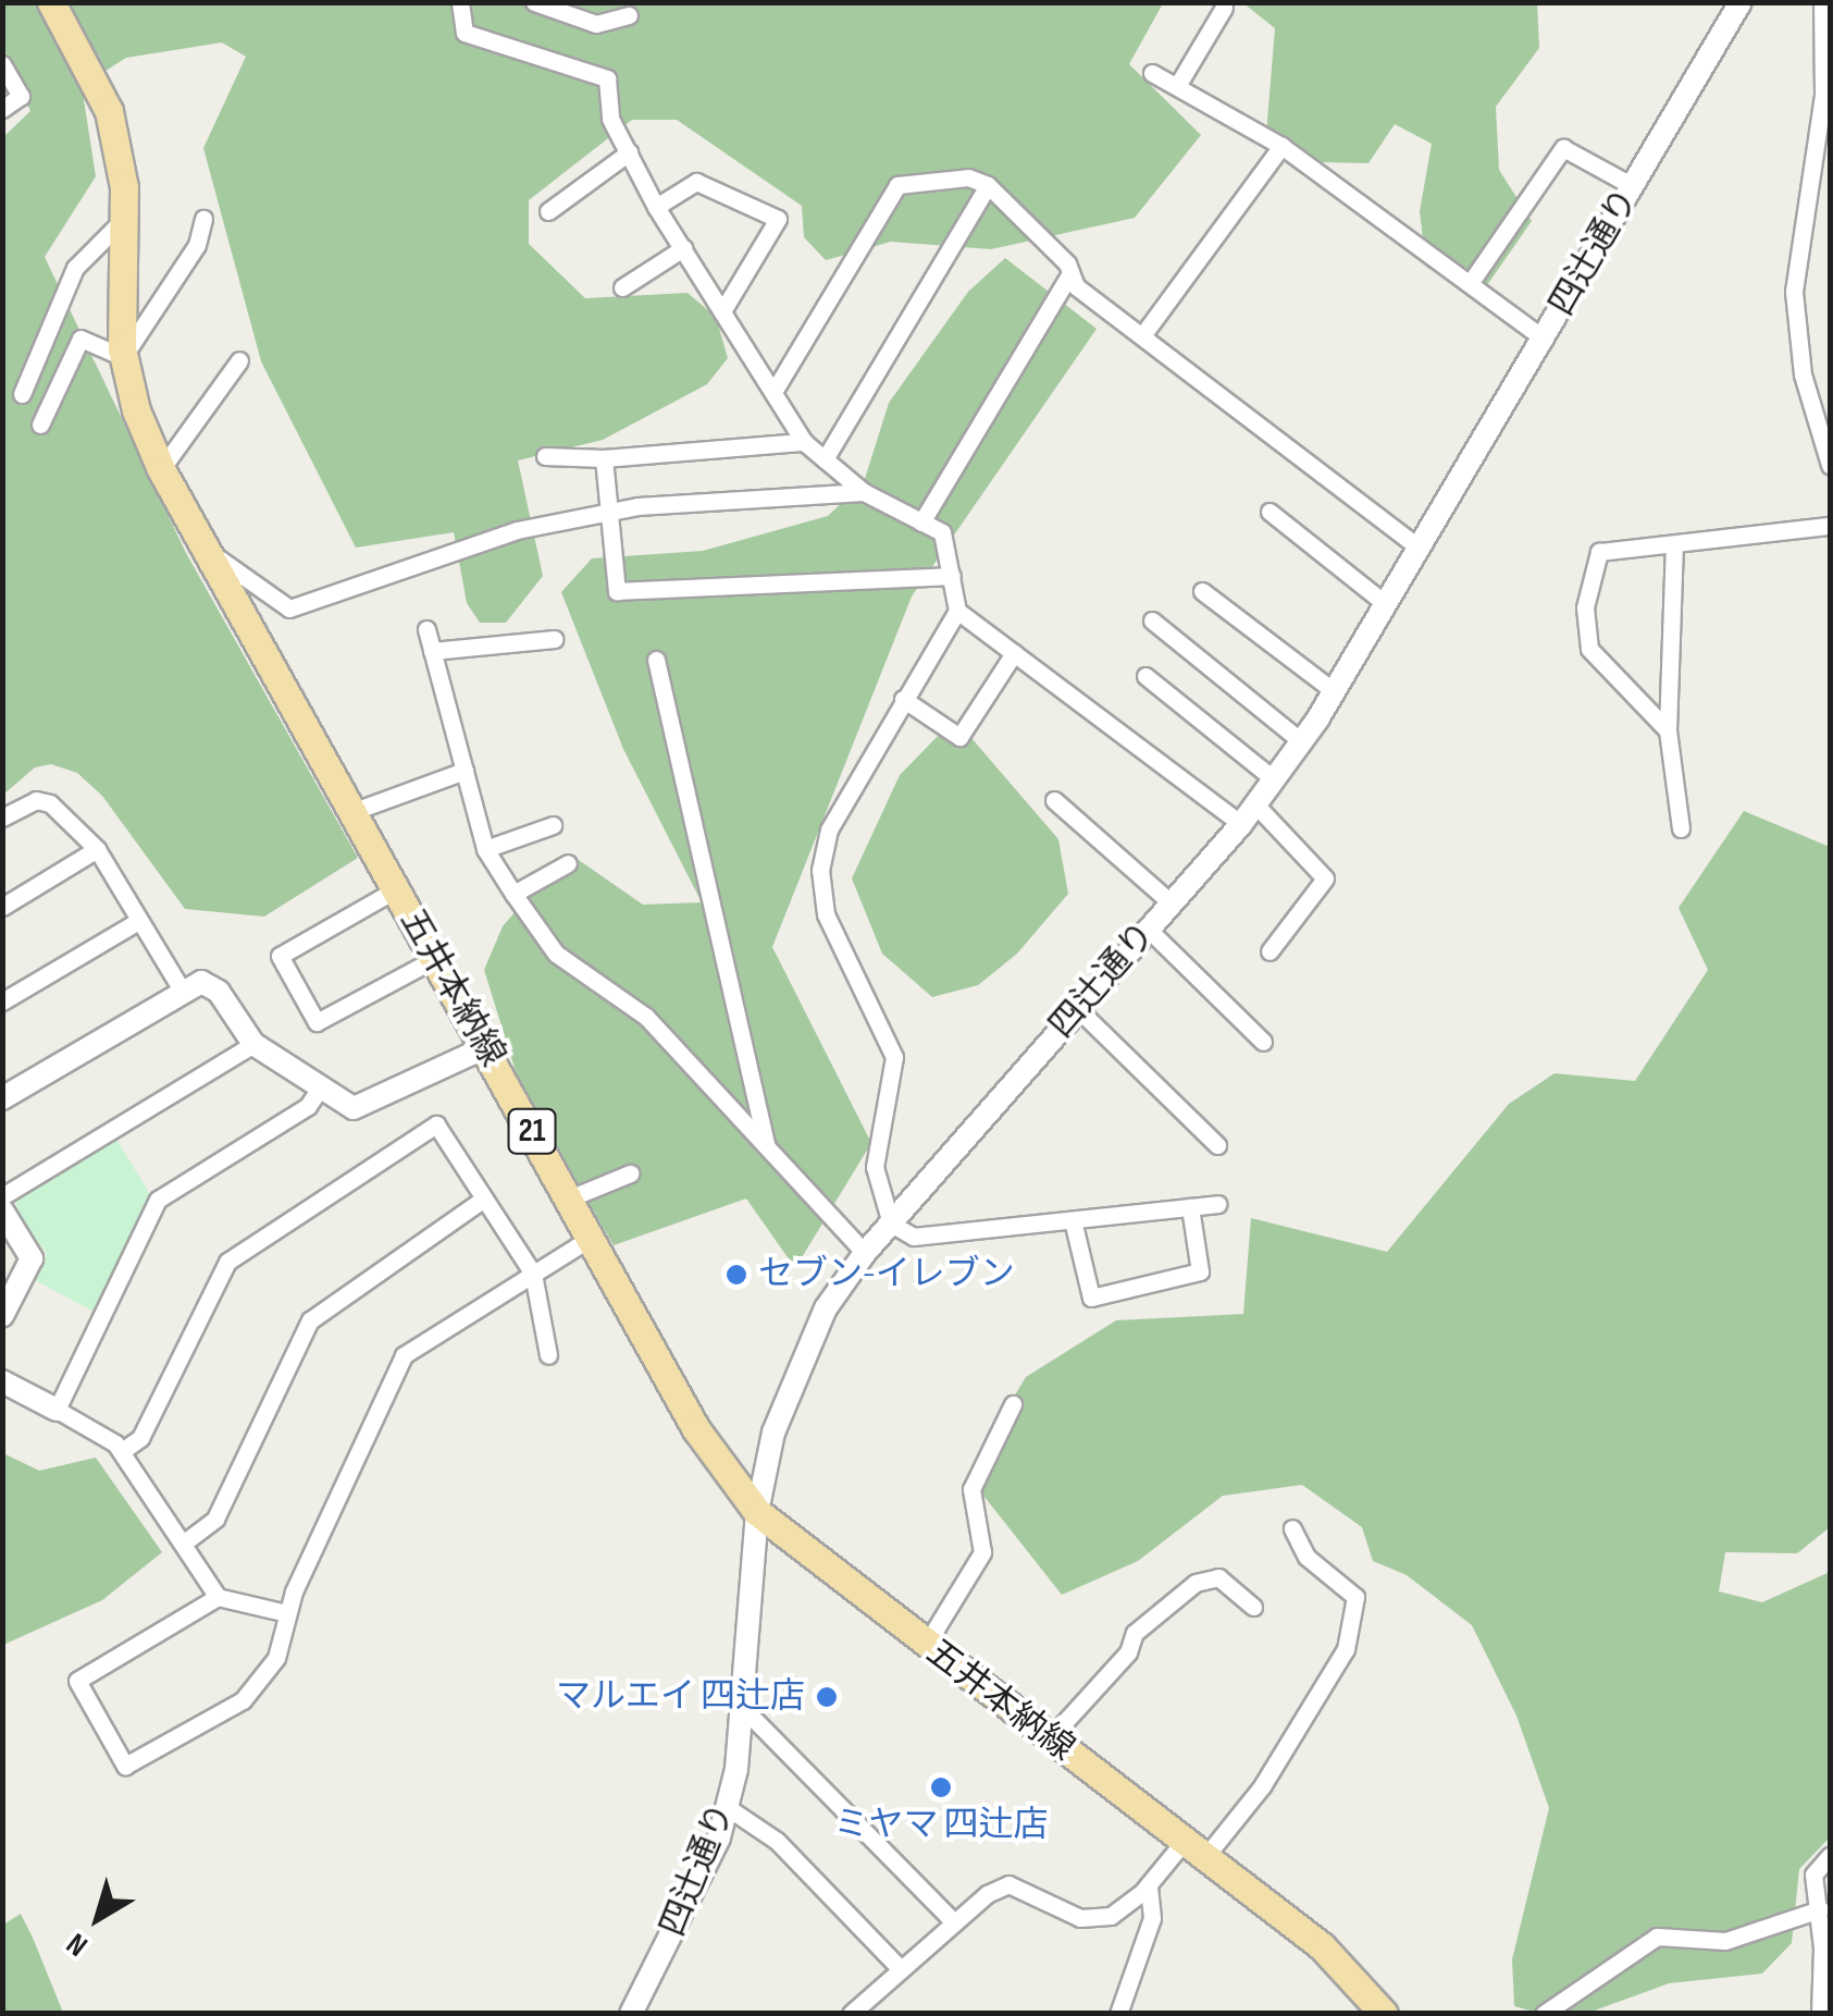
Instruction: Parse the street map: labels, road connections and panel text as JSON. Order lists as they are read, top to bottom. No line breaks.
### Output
{"streets":{"main road":["五井本納線","21"],"street":["四辻通り"]},"crossings":[["四辻通り","五井本納線"]],"places":["セブン-イレブン","マルエイ 四辻店","ミヤマ 四辻店"],"north":"bottom left"}
